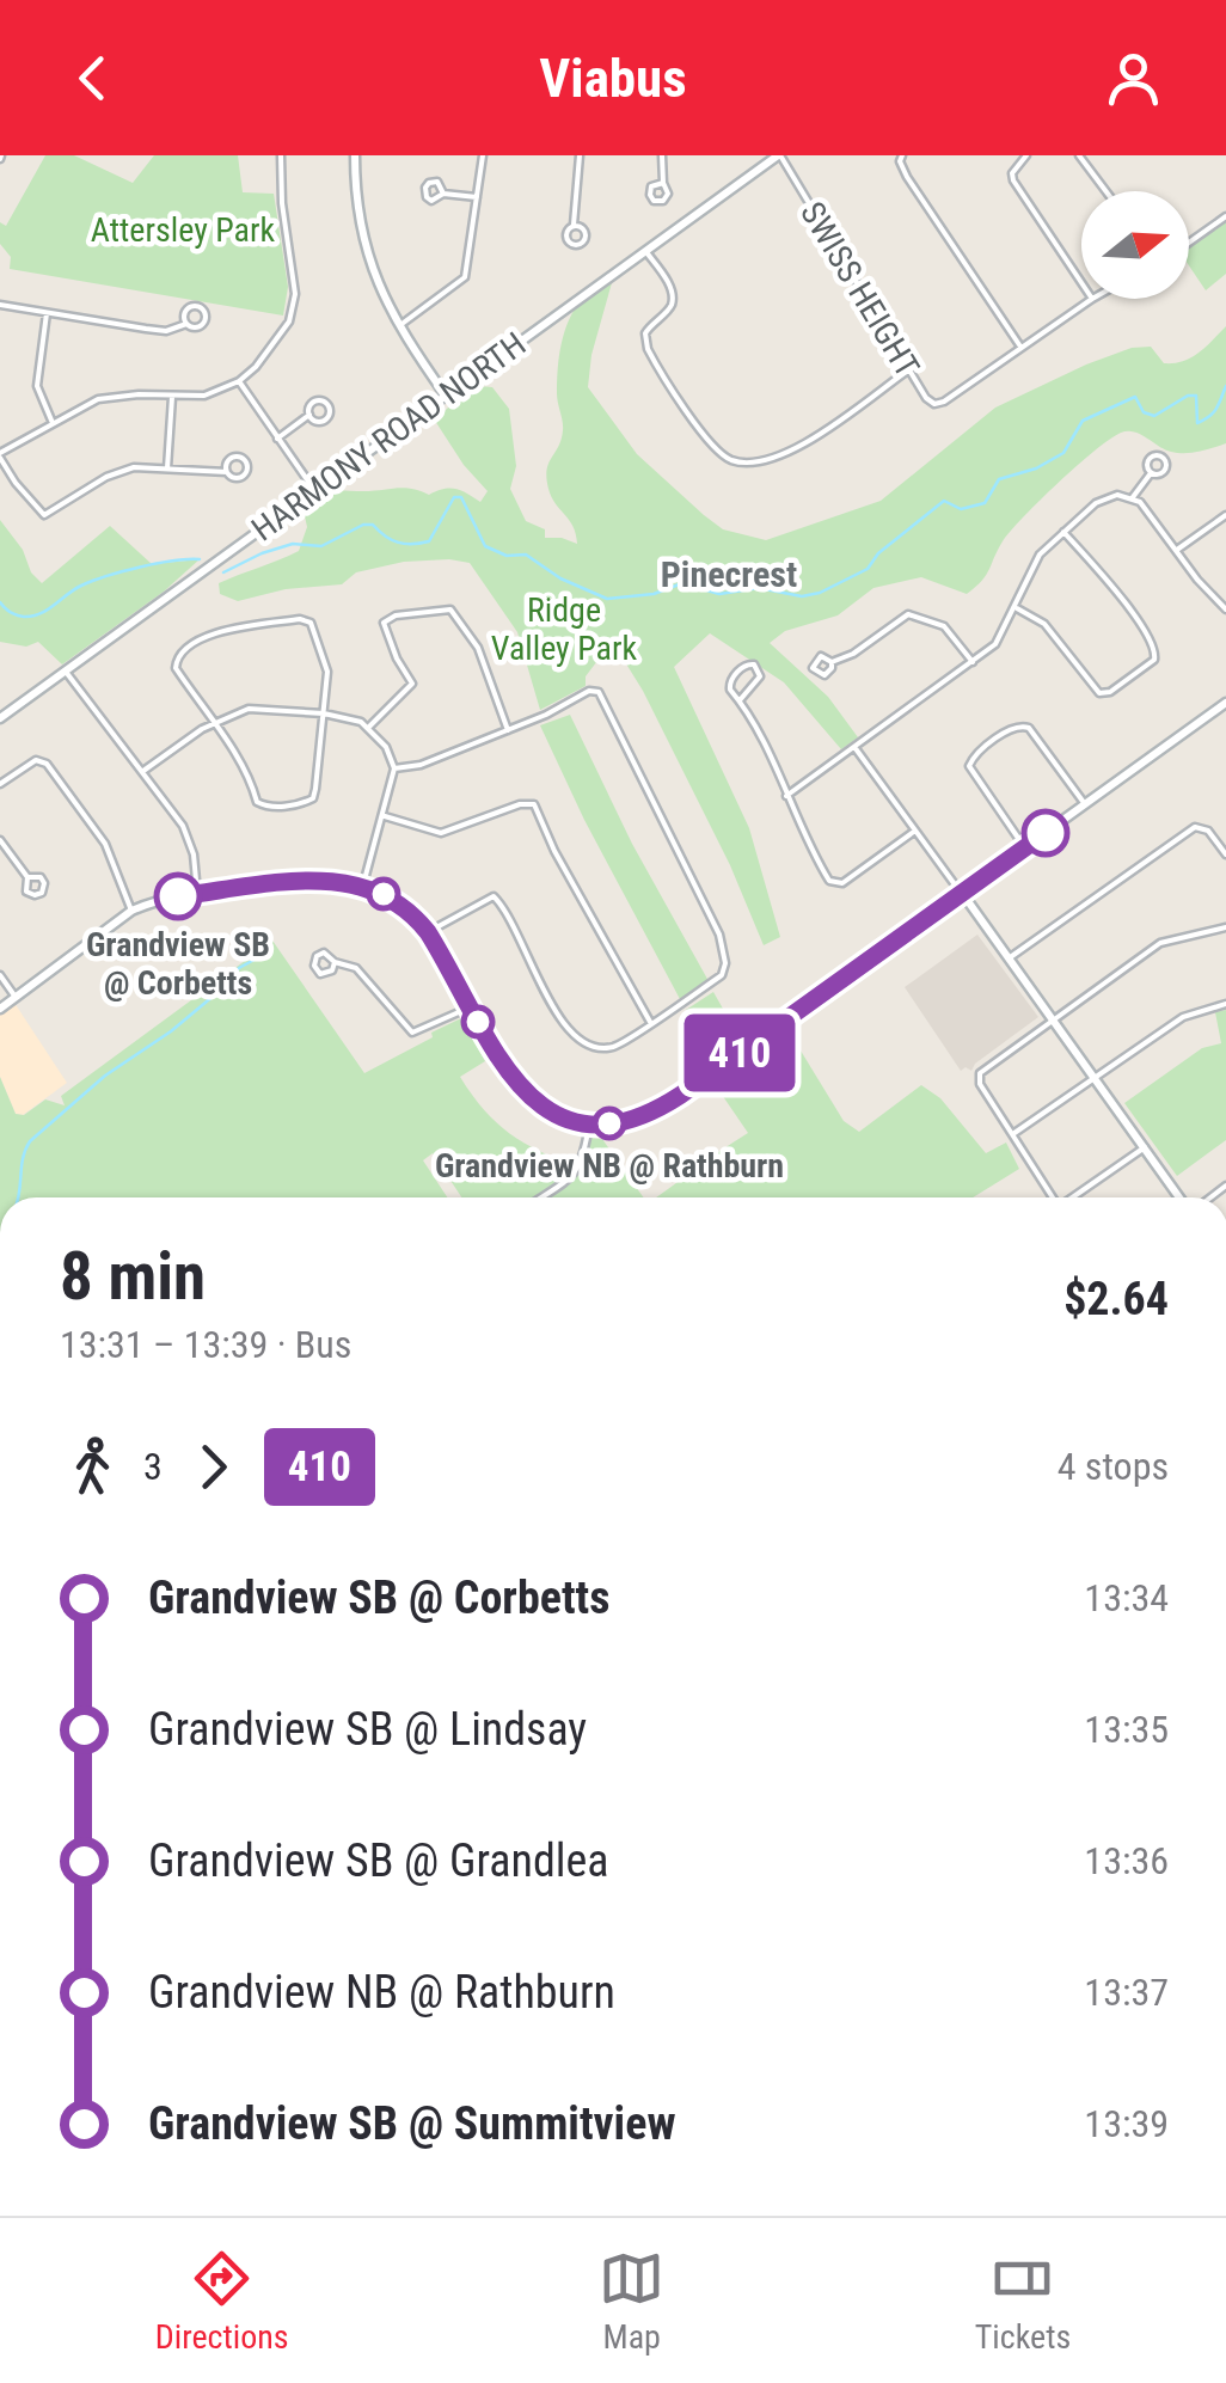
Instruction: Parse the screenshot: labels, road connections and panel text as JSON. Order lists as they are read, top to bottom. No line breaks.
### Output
{"streets":{"street":["SWISS HEIGHT","HARMONY ROAD NORTH"]},"crossings":[["SWISS HEIGHT","HARMONY ROAD NORTH"]],"districts":["Pinecrest"],"parks":["Attersley Park","Ridge Valley Park"],"places":["Grandview SB @ Corbetts","Grandview NB @ Rathburn"],"lines":["bus line 410"],"north":"right","page":{"header":"Viabus","on_map":"410","heading":["8 min","13:31 – 13:39 · Bus","$2.64"],"legs":["3","410","4 stops"],"list":[{"name":"Grandview SB @ Corbetts","value":"13:34"},{"name":"Grandview SB @ Lindsay","value":"13:35"},{"name":"Grandview SB @ Grandlea","value":"13:36"},{"name":"Grandview NB @ Rathburn","value":"13:37"},{"name":"Grandview SB @ Summitview","value":"13:39"}],"tabs":["Directions","Map","Tickets"]}}
